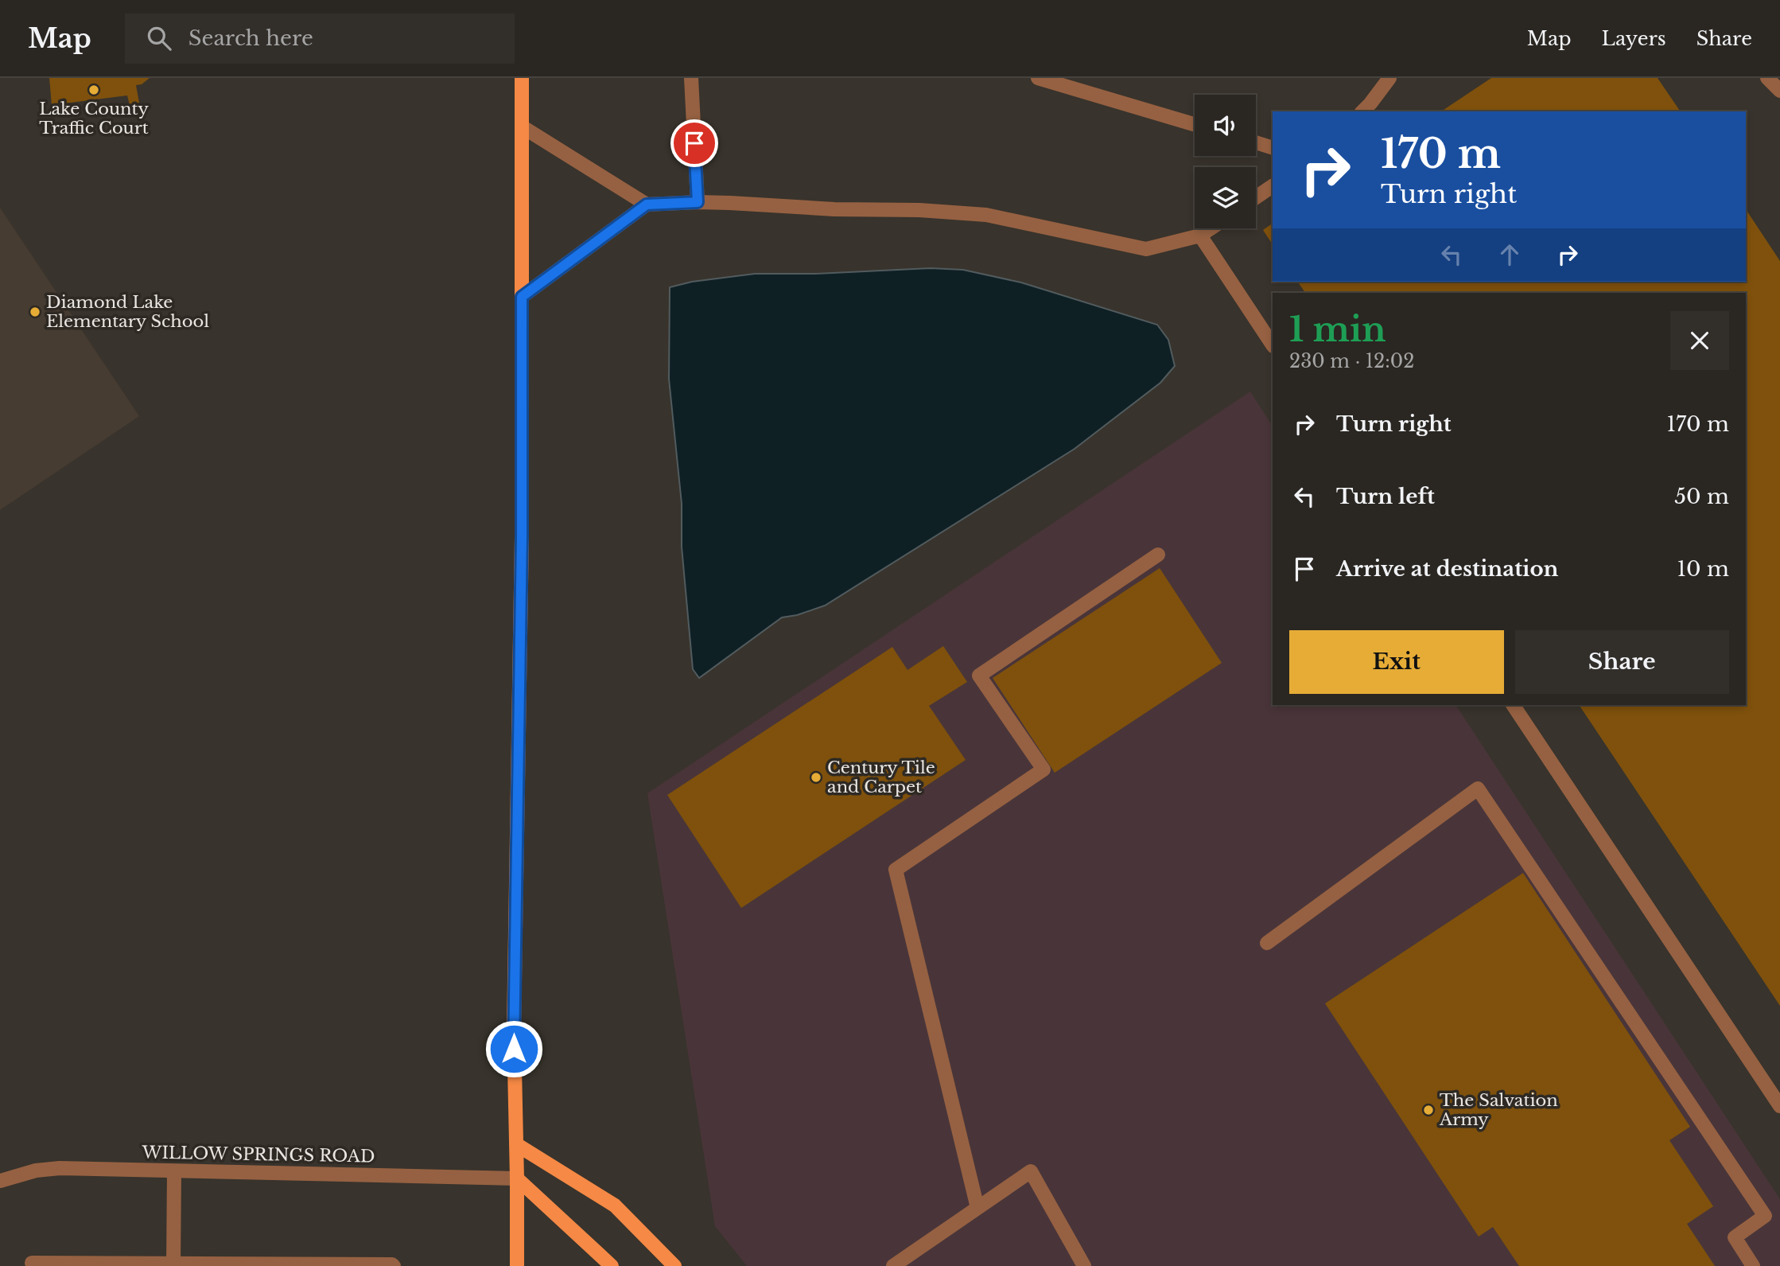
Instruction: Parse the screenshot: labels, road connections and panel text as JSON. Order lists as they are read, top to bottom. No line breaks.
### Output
{"streets":{"street":["WILLOW SPRINGS ROAD"]},"places":["Lake County Traffic Court","Diamond Lake Elementary School","Century Tile and Carpet","The Salvation Army"],"page":{"header":"Map","search":"Search here","nav":["Map","Layers","Share"],"turn":["170 m","Turn right"],"heading":["1 min","230 m · 12:02"],"list":[{"name":"Turn right","value":"170 m"},{"name":"Turn left","value":"50 m"},{"name":"Arrive at destination","value":"10 m"}],"buttons":["Exit","Share"]}}
